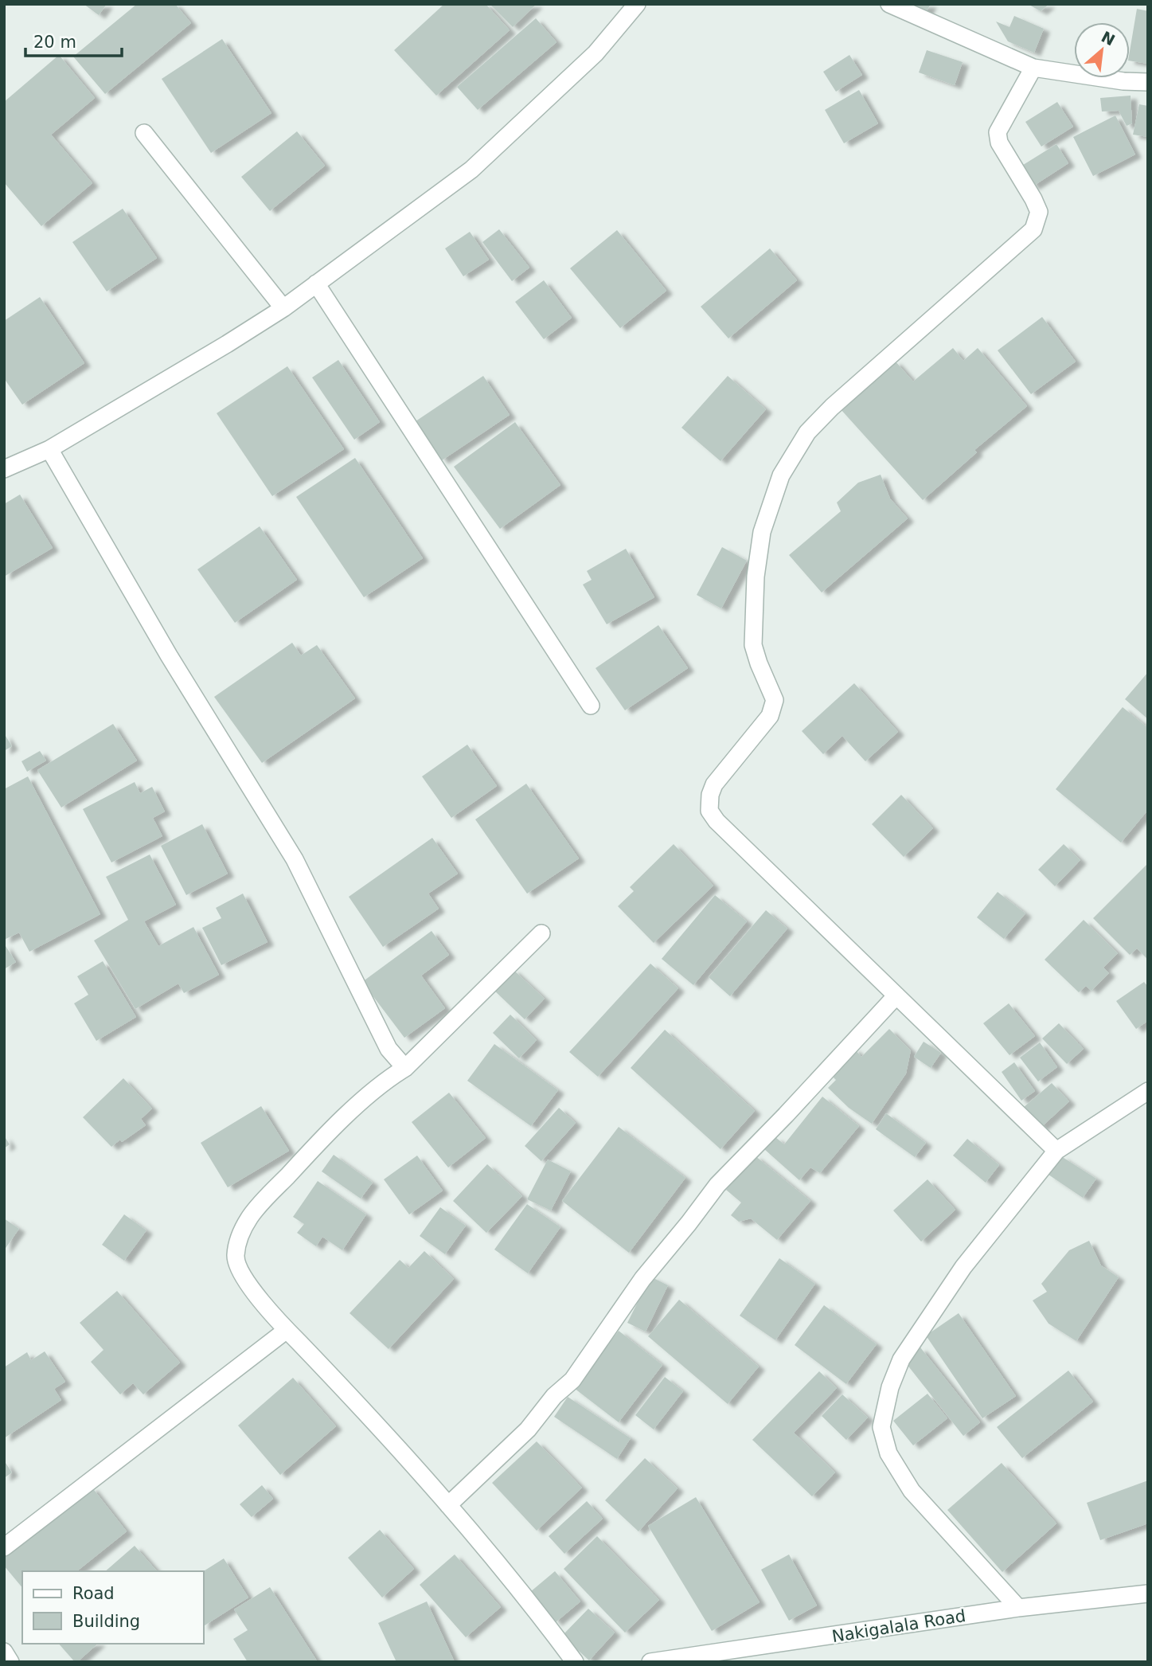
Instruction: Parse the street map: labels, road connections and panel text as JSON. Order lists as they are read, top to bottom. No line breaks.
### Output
{"streets":{"street":["Nakigalala Road"]},"legend":["Road","Building"],"scale_bar":"20 m","north":"top right"}
